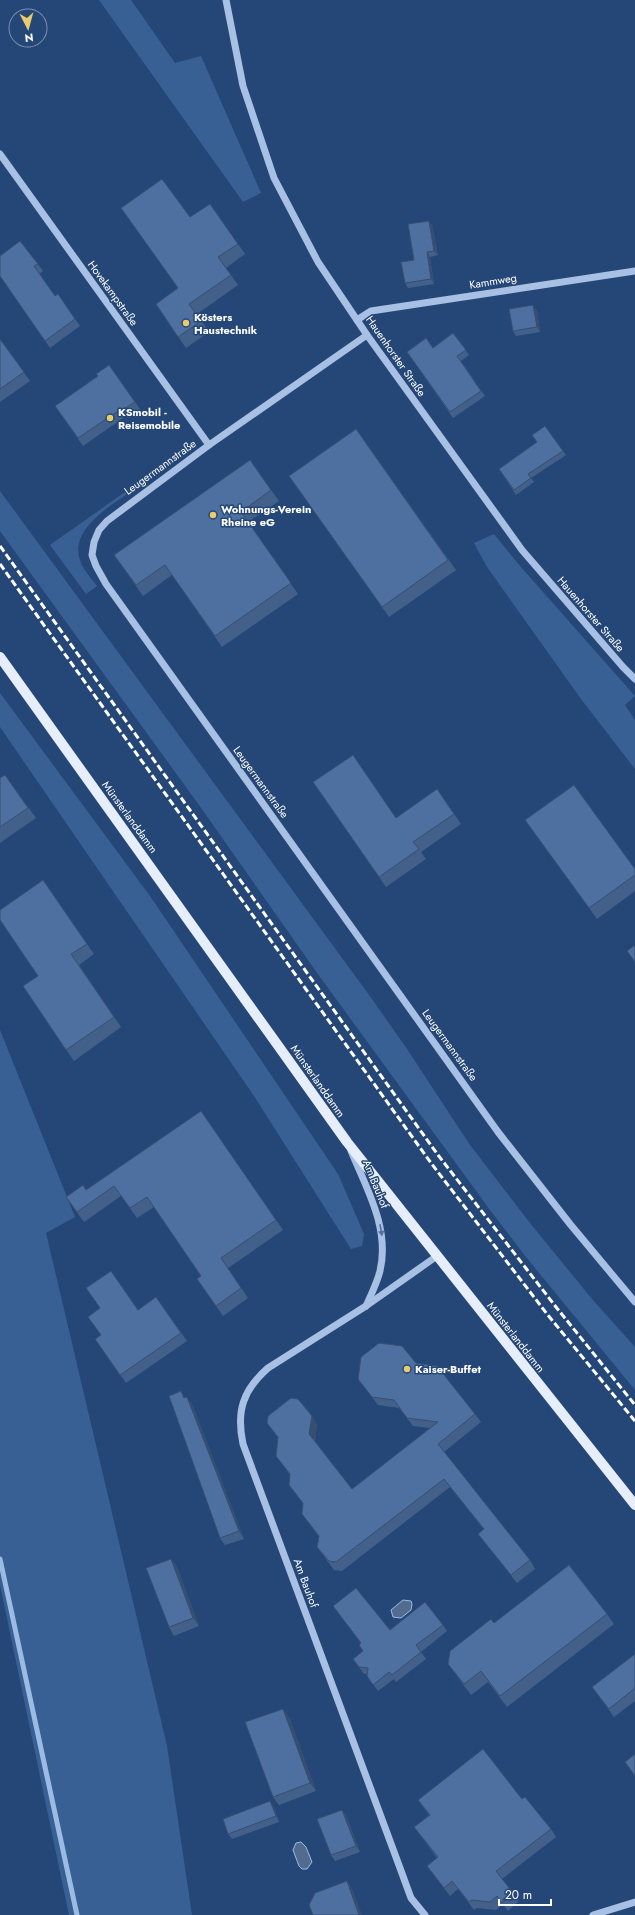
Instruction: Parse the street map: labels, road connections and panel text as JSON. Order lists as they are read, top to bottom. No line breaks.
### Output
{"streets":{"main road":["Münsterlanddamm"],"street":["Kammweg","Hovekampstraße","Hauenhorster Straße","Leugermannstraße","Am Bauhof"]},"crossings":[["Kammweg","Hauenhorster Straße"],["Hovekampstraße","Leugermannstraße"],["Hauenhorster Straße","Leugermannstraße"],["Münsterlanddamm","Am Bauhof"]],"places":["Kösters Haustechnik","KSmobil - Reisemobile","Wohnungs-Verein Rheine eG","Kaiser-Buffet"],"scale_bar":"20 m","north":"bottom"}
